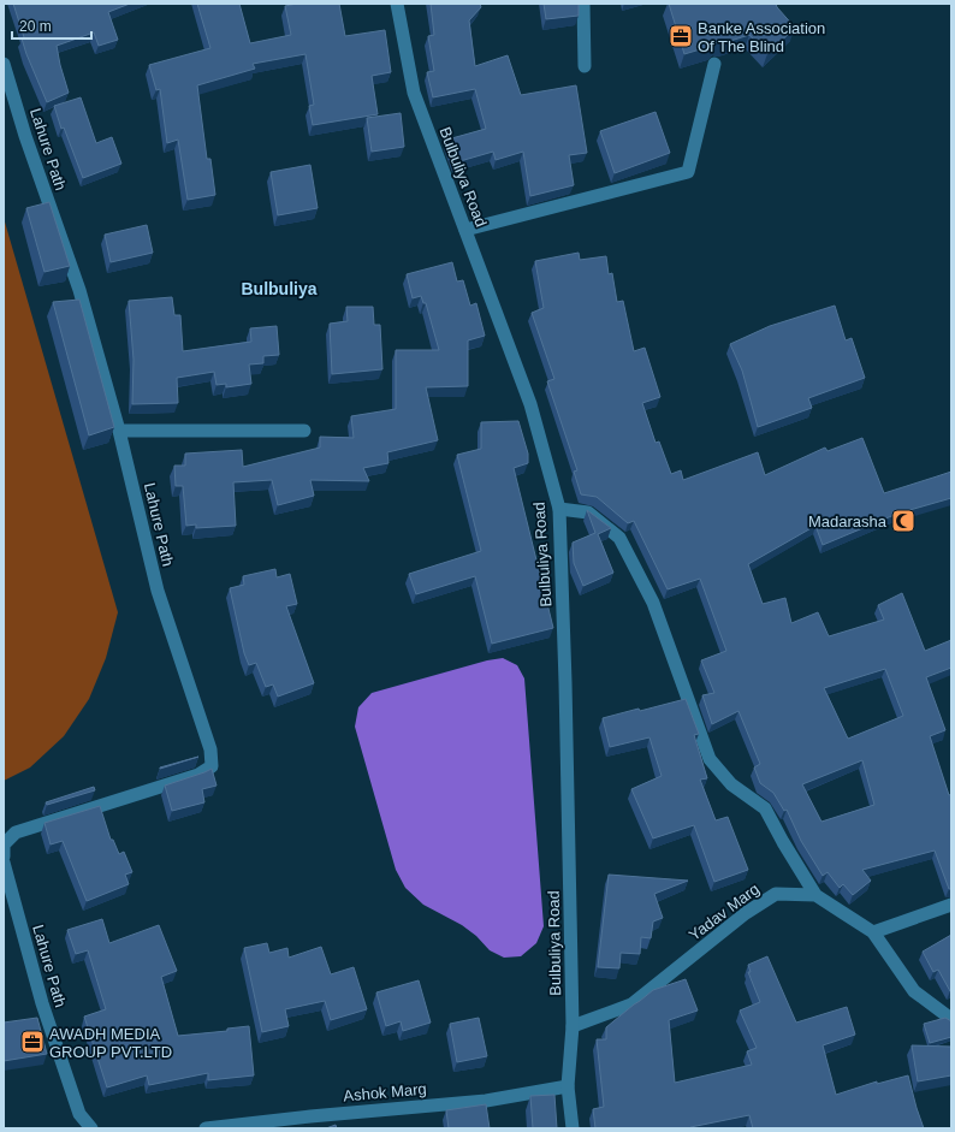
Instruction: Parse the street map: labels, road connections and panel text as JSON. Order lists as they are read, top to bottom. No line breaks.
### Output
{"streets":{"street":["Lahure Path","Bulbuliya Road","Yadav Marg","Ashok Marg"]},"crossings":[["Bulbuliya Road","Yadav Marg"],["Bulbuliya Road","Ashok Marg"]],"districts":["Bulbuliya"],"places":{"office":["Banke Association Of The Blind","AWADH MEDIA GROUP PVT.LTD"],"mosque":["Madarasha"]},"scale_bar":"20 m"}
